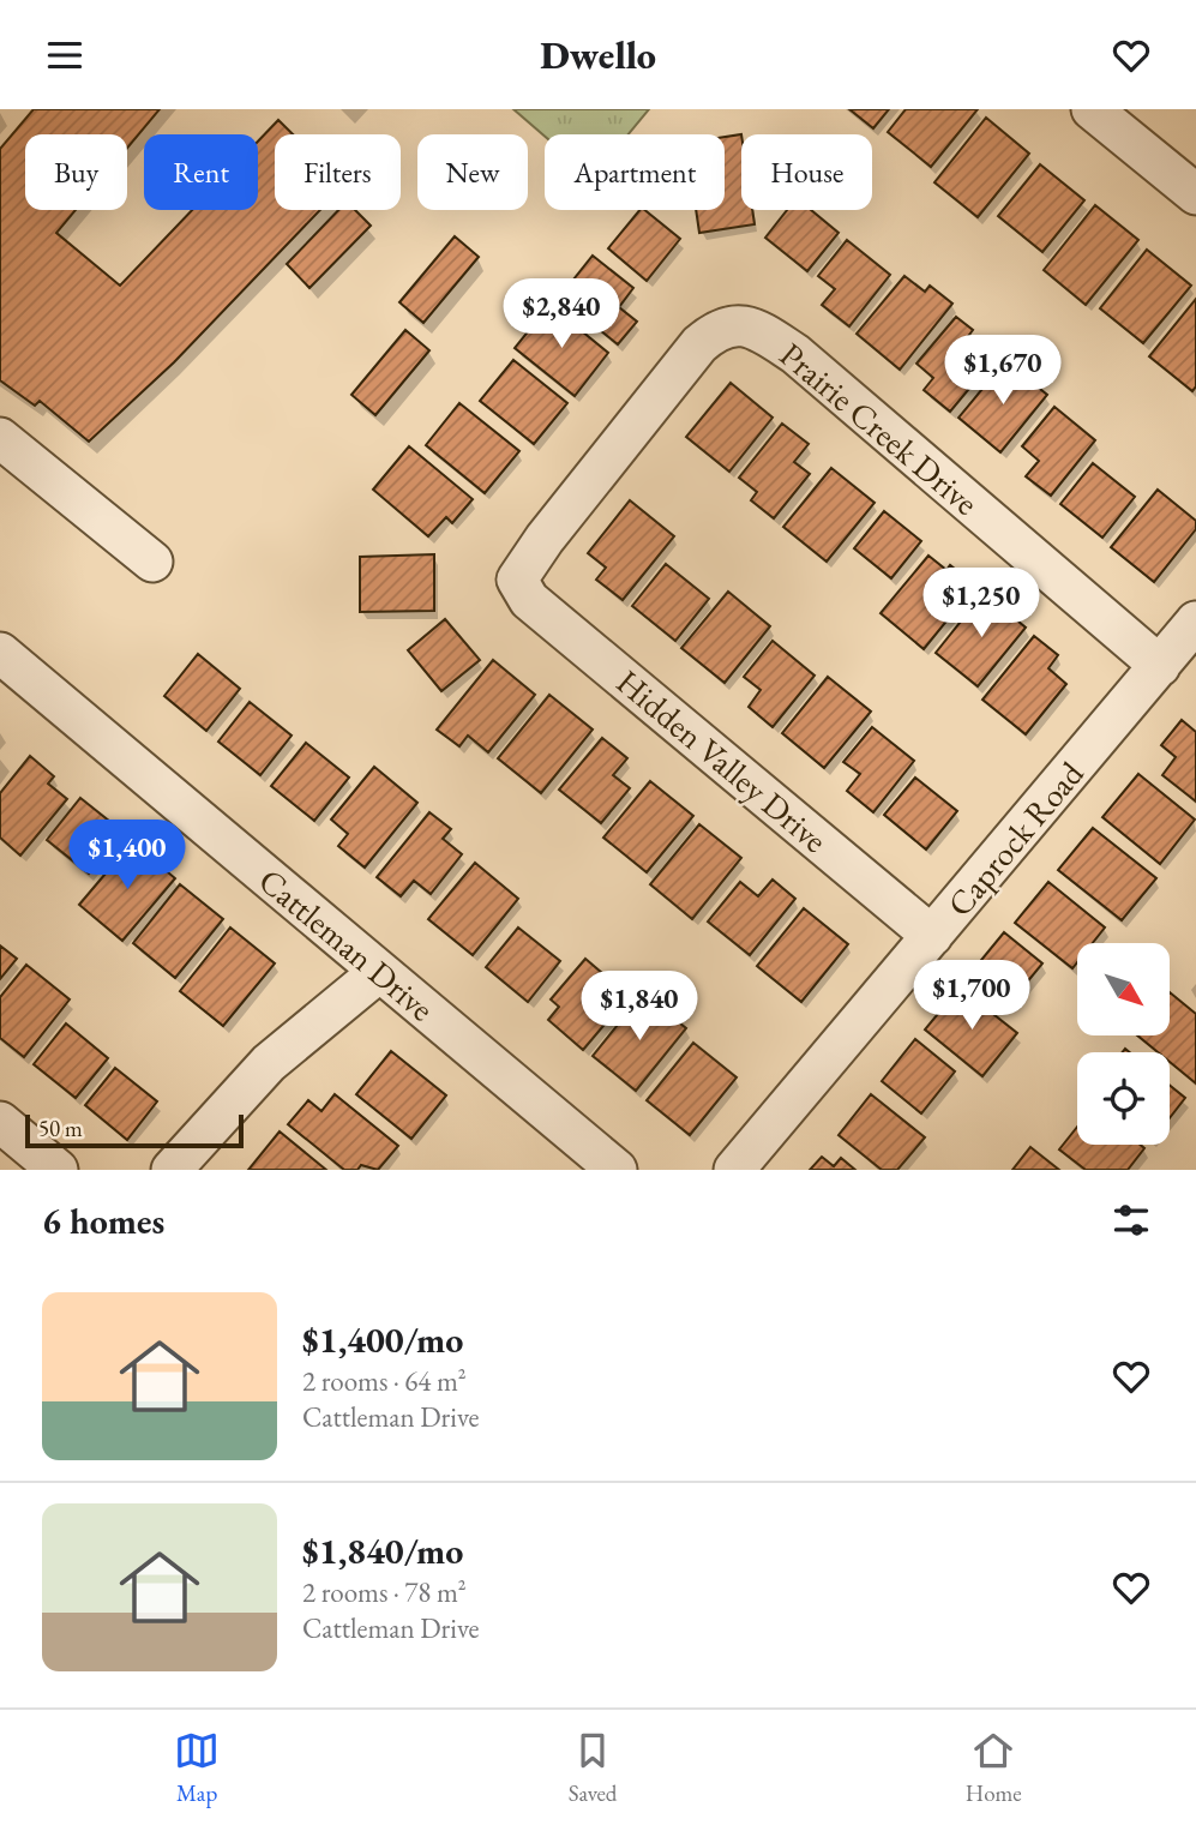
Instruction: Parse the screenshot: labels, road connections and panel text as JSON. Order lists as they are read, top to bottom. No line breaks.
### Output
{"streets":{"street":["Prairie Creek Drive","Hidden Valley Drive","Caprock Road","Cattleman Drive"]},"crossings":[["Prairie Creek Drive","Hidden Valley Drive"],["Prairie Creek Drive","Caprock Road"],["Hidden Valley Drive","Caprock Road"]],"scale_bar":"50 m","north":"bottom right","page":{"header":"Dwello","chip":["Buy","Rent","Filters","New","Apartment","House"],"price":["$2,840","$1,670","$1,250","$1,400","$1,700","$1,840"],"scale":"50 m","heading":"6 homes","list":[{"name":"$1,400/mo","note":"2 rooms · 64 m² · Cattleman Drive"},{"name":"$1,840/mo","note":"2 rooms · 78 m² · Cattleman Drive"}],"tabs":["Map","Saved","Home"]}}
